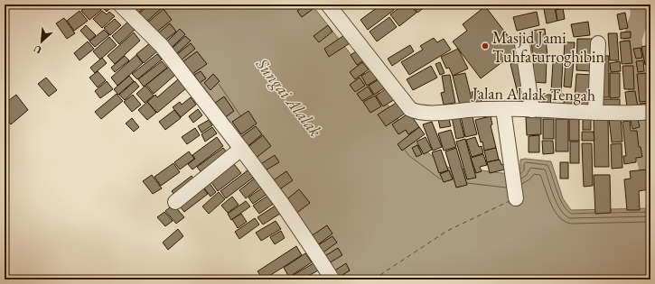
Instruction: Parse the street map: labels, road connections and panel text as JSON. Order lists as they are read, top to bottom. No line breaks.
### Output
{"streets":{"street":["Jalan Alalak Tengah"]},"water":["Sungai Alalak"],"places":["Masjid Jami Tuhfaturroghibin"],"north":"bottom left"}
